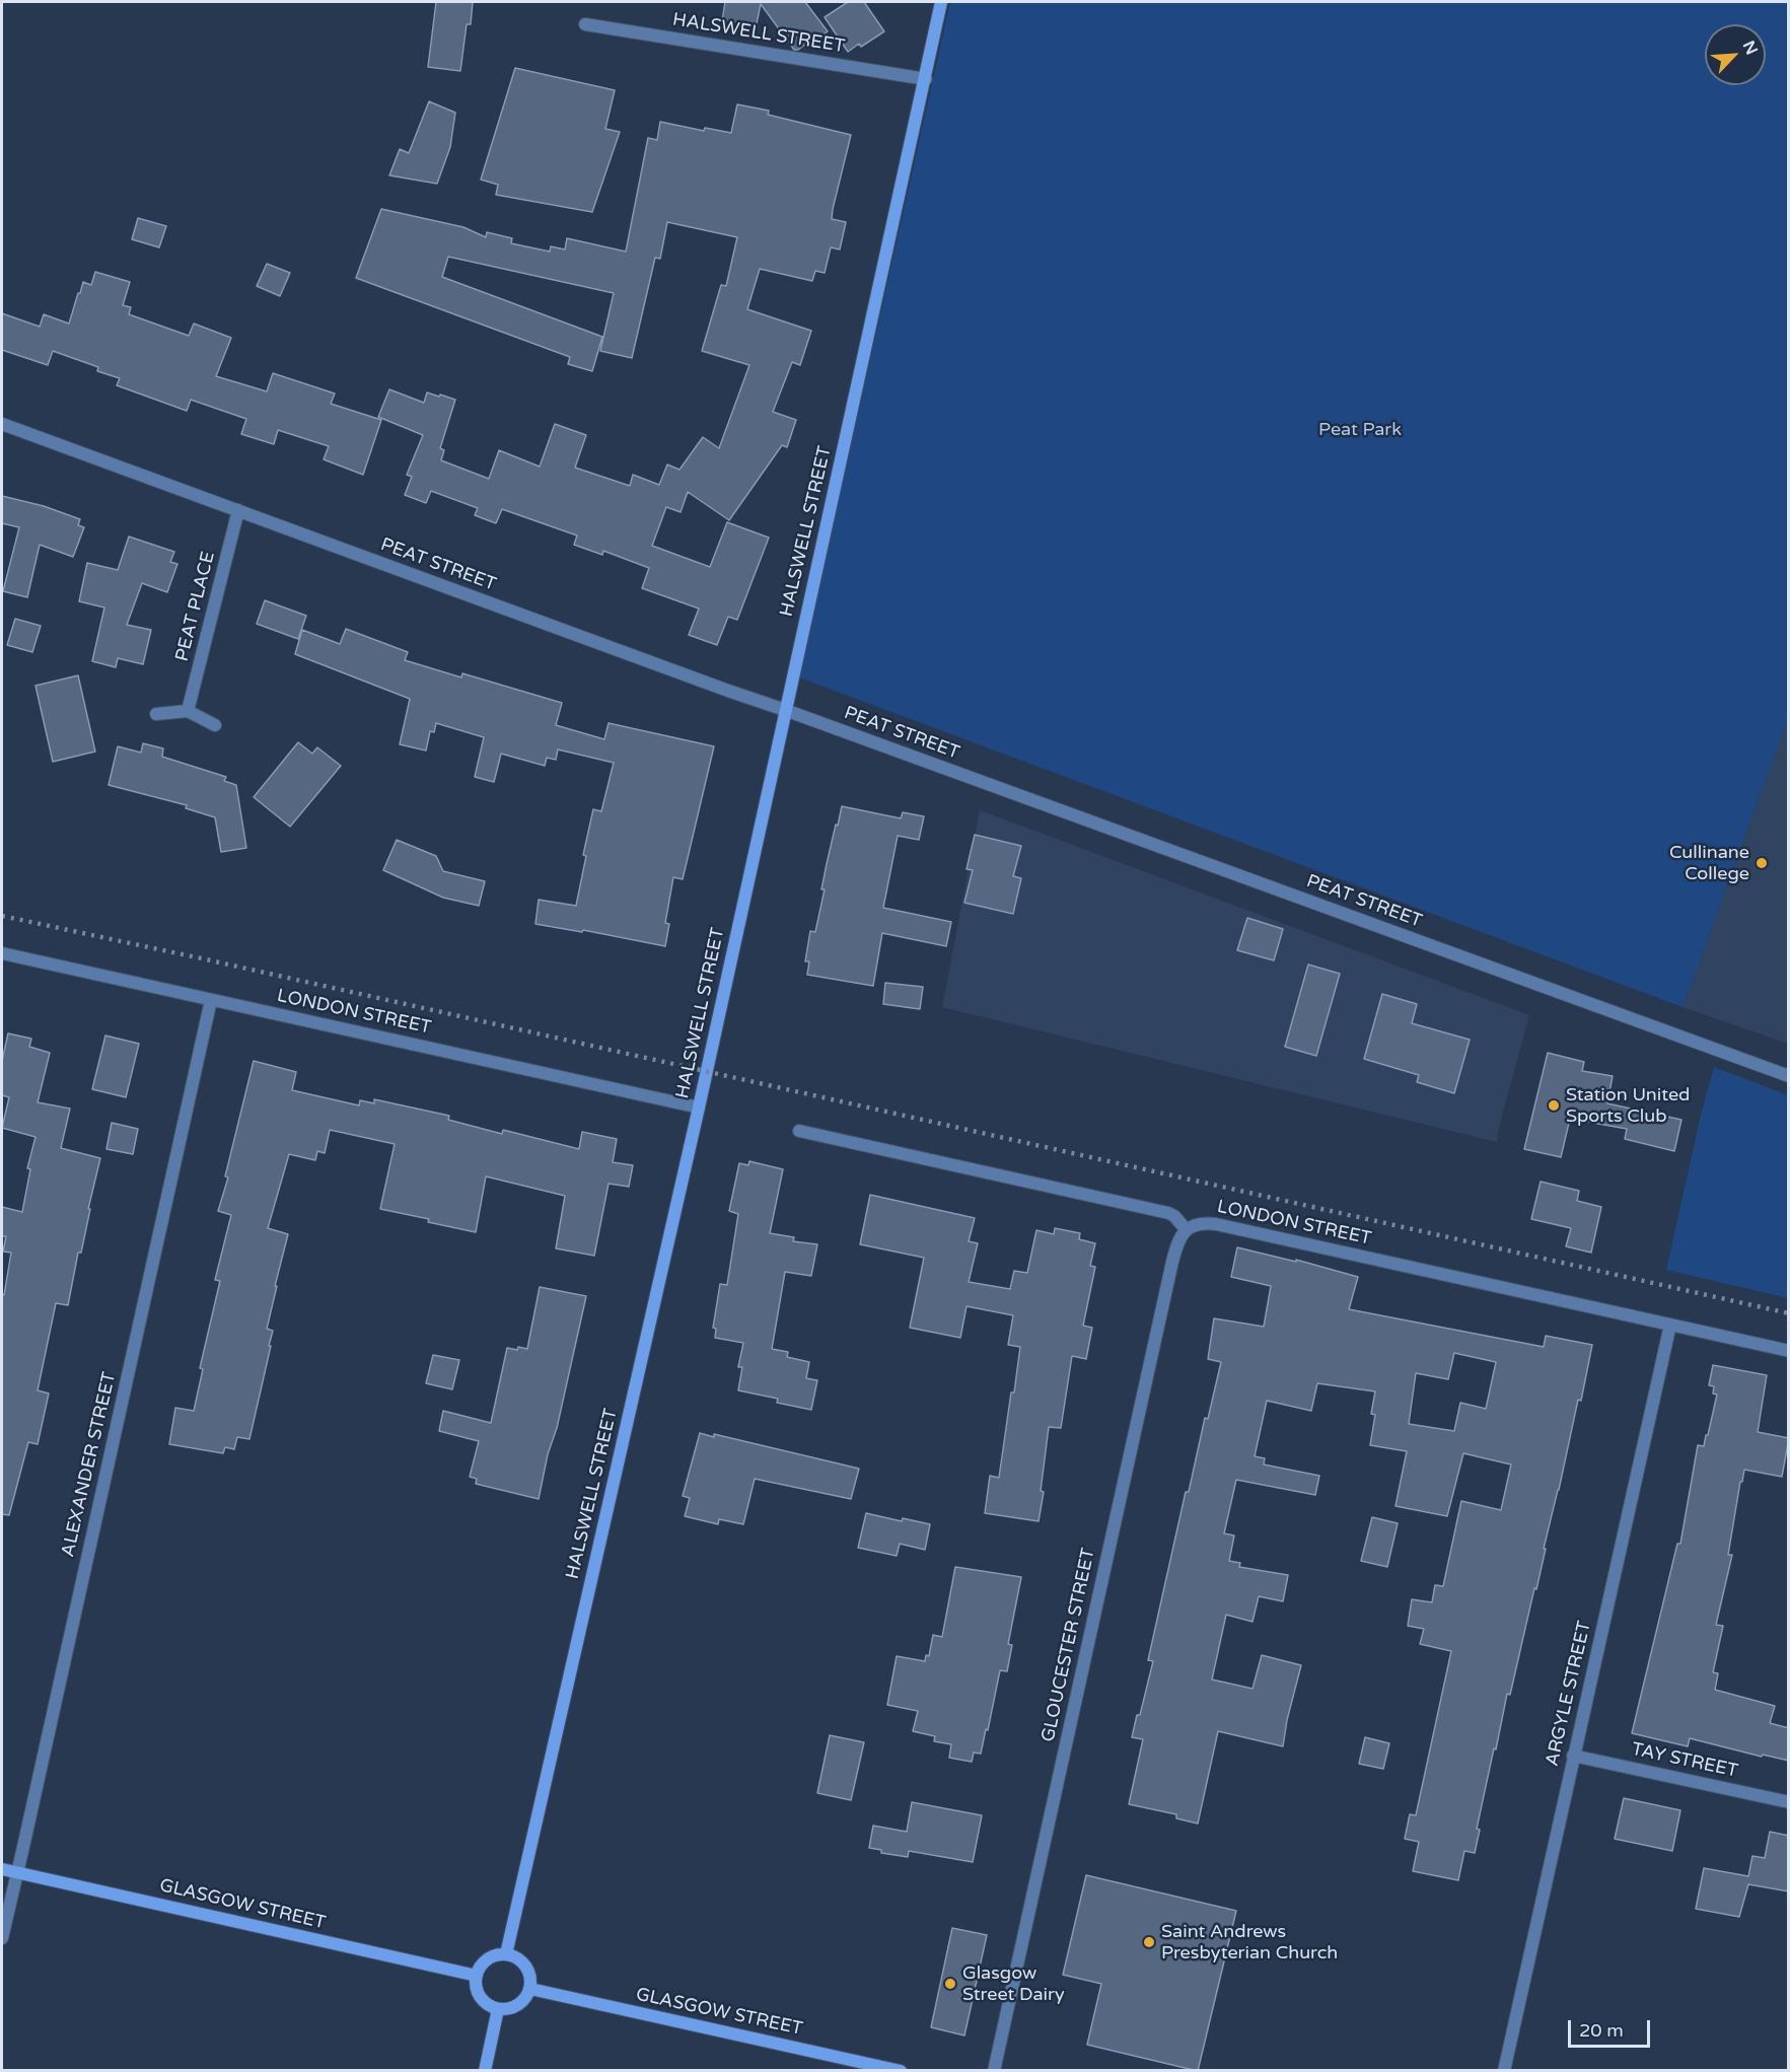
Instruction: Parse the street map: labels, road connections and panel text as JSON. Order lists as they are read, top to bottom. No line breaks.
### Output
{"streets":{"street":["HALSWELL STREET","PEAT STREET","PEAT PLACE","LONDON STREET","ALEXANDER STREET","GLOUCESTER STREET","ARGYLE STREET","TAY STREET","GLASGOW STREET"]},"crossings":[["HALSWELL STREET","PEAT STREET"],["HALSWELL STREET","LONDON STREET"],["HALSWELL STREET","GLASGOW STREET"],["PEAT STREET","PEAT PLACE"],["LONDON STREET","ALEXANDER STREET"],["LONDON STREET","GLOUCESTER STREET"],["LONDON STREET","ARGYLE STREET"],["ALEXANDER STREET","GLASGOW STREET"],["ARGYLE STREET","TAY STREET"]],"parks":["Peat Park"],"places":["Cullinane College","Station United Sports Club","Saint Andrews Presbyterian Church","Glasgow Street Dairy"],"scale_bar":"20 m","north":"top right"}
